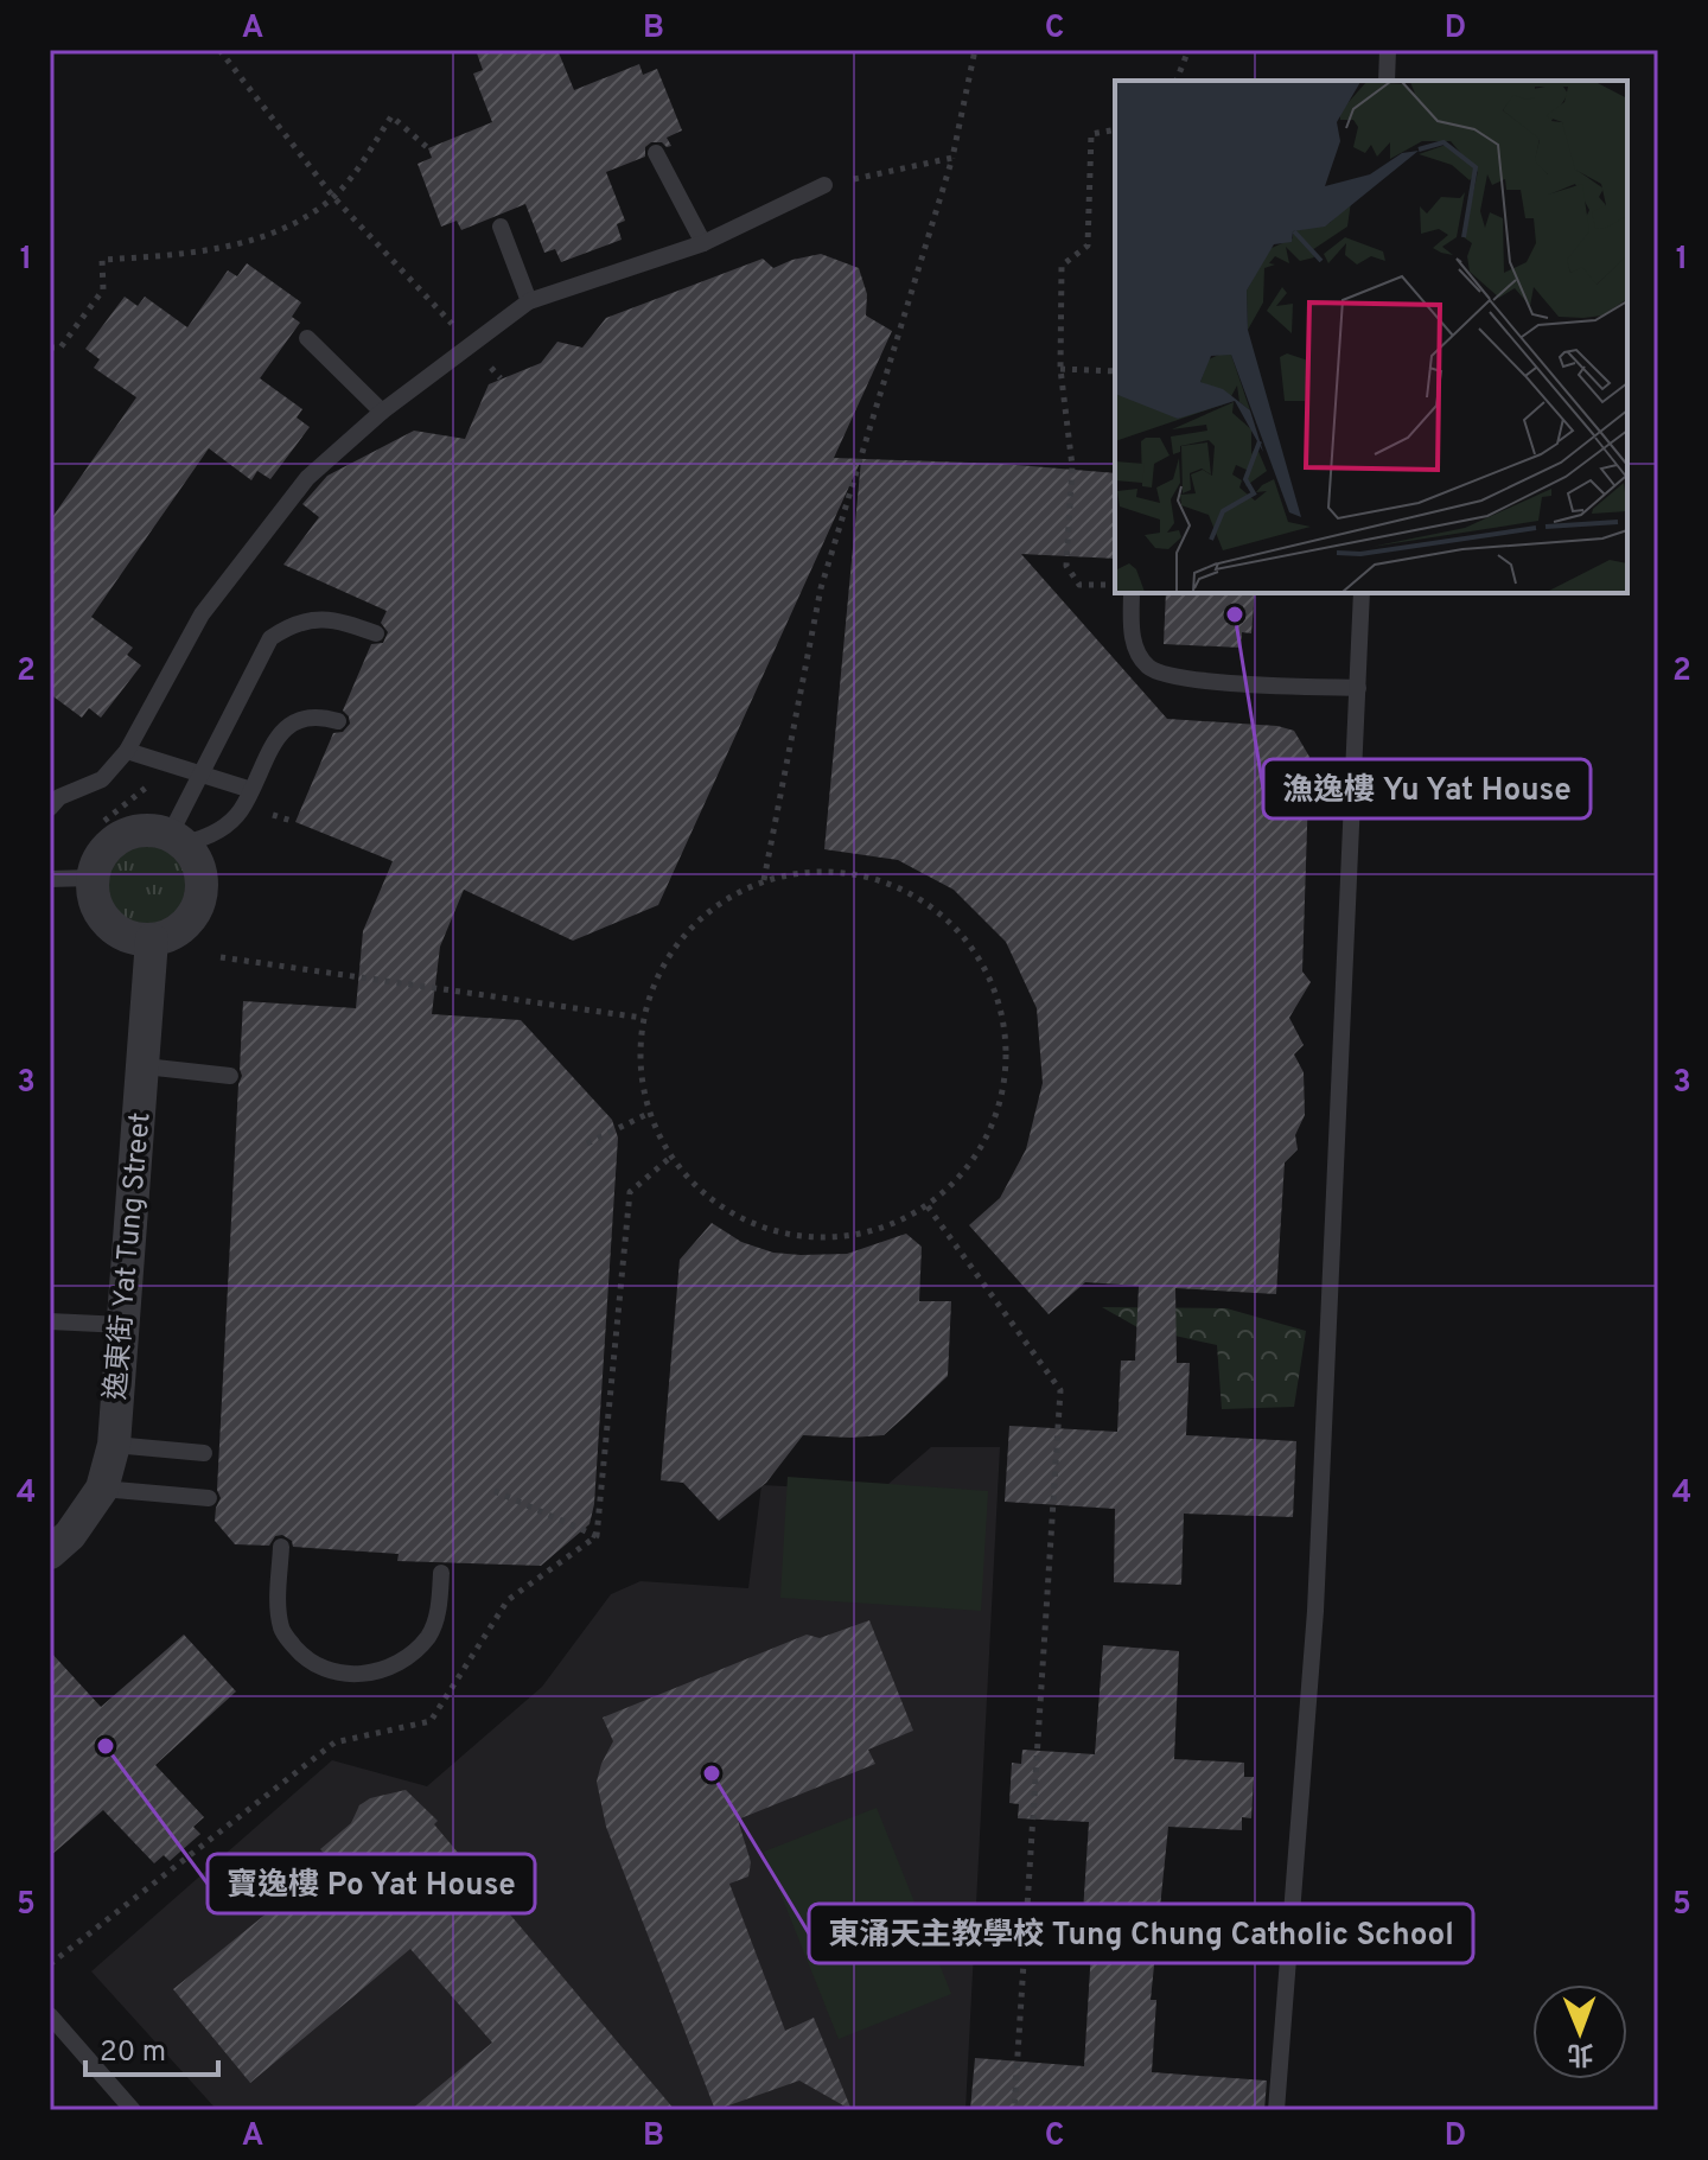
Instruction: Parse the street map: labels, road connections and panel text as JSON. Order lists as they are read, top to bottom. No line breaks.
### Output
{"streets":{"street":["逸東街 Yat Tung Street"]},"places":["漁逸樓 Yu Yat House","寶逸樓 Po Yat House","東涌天主教學校 Tung Chung Catholic School"],"scale_bar":"20 m","north":"bottom","grid":{"columns":["A","B","C","D"],"rows":["1","2","3","4","5"]}}
